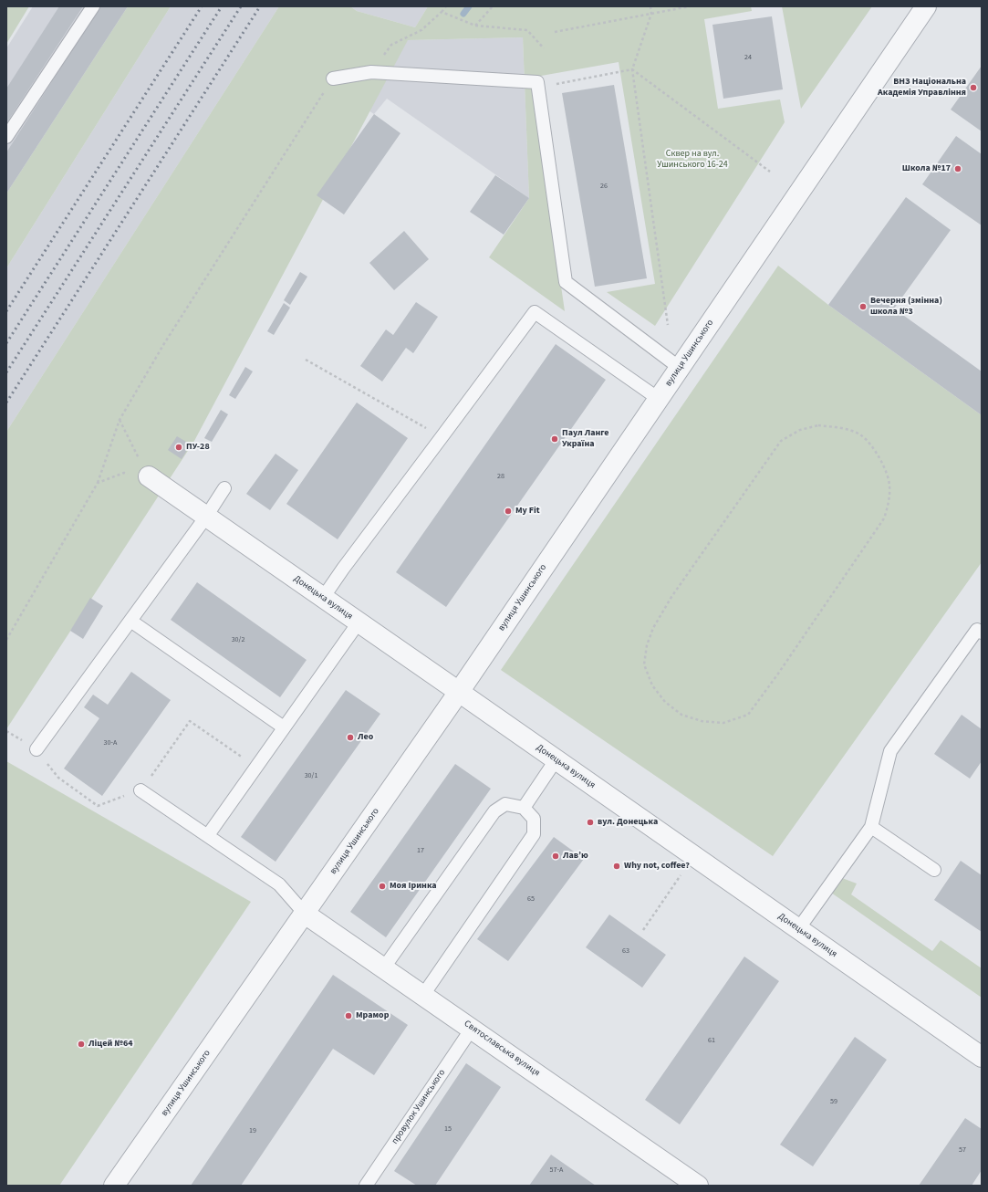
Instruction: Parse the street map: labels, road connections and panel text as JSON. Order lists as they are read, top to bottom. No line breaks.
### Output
{"streets":{"street":["вулиця Ушинського","Донецька вулиця","Святославська вулиця"],"lane":["провулок Ушинського"]},"crossings":[["вулиця Ушинського","Донецька вулиця"],["вулиця Ушинського","Святославська вулиця"],["Святославська вулиця","провулок Ушинського"]],"parks":["Сквер на вул. Ушинського 16-24"],"places":["ВНЗ Національна Академія Управління","Школа №17","Вечерня (змінна) школа №3","Паул Ланге Україна","ПУ-28","My Fit","Лео","вул. Донецька","Лав’ю","Why not, coffee?","Моя Іринка","Мрамор","Ліцей №64"],"house_numbers":["24","26","28","30/2","30-А","30/1","17","65","63","61","59","15","19","57","57-А"]}
